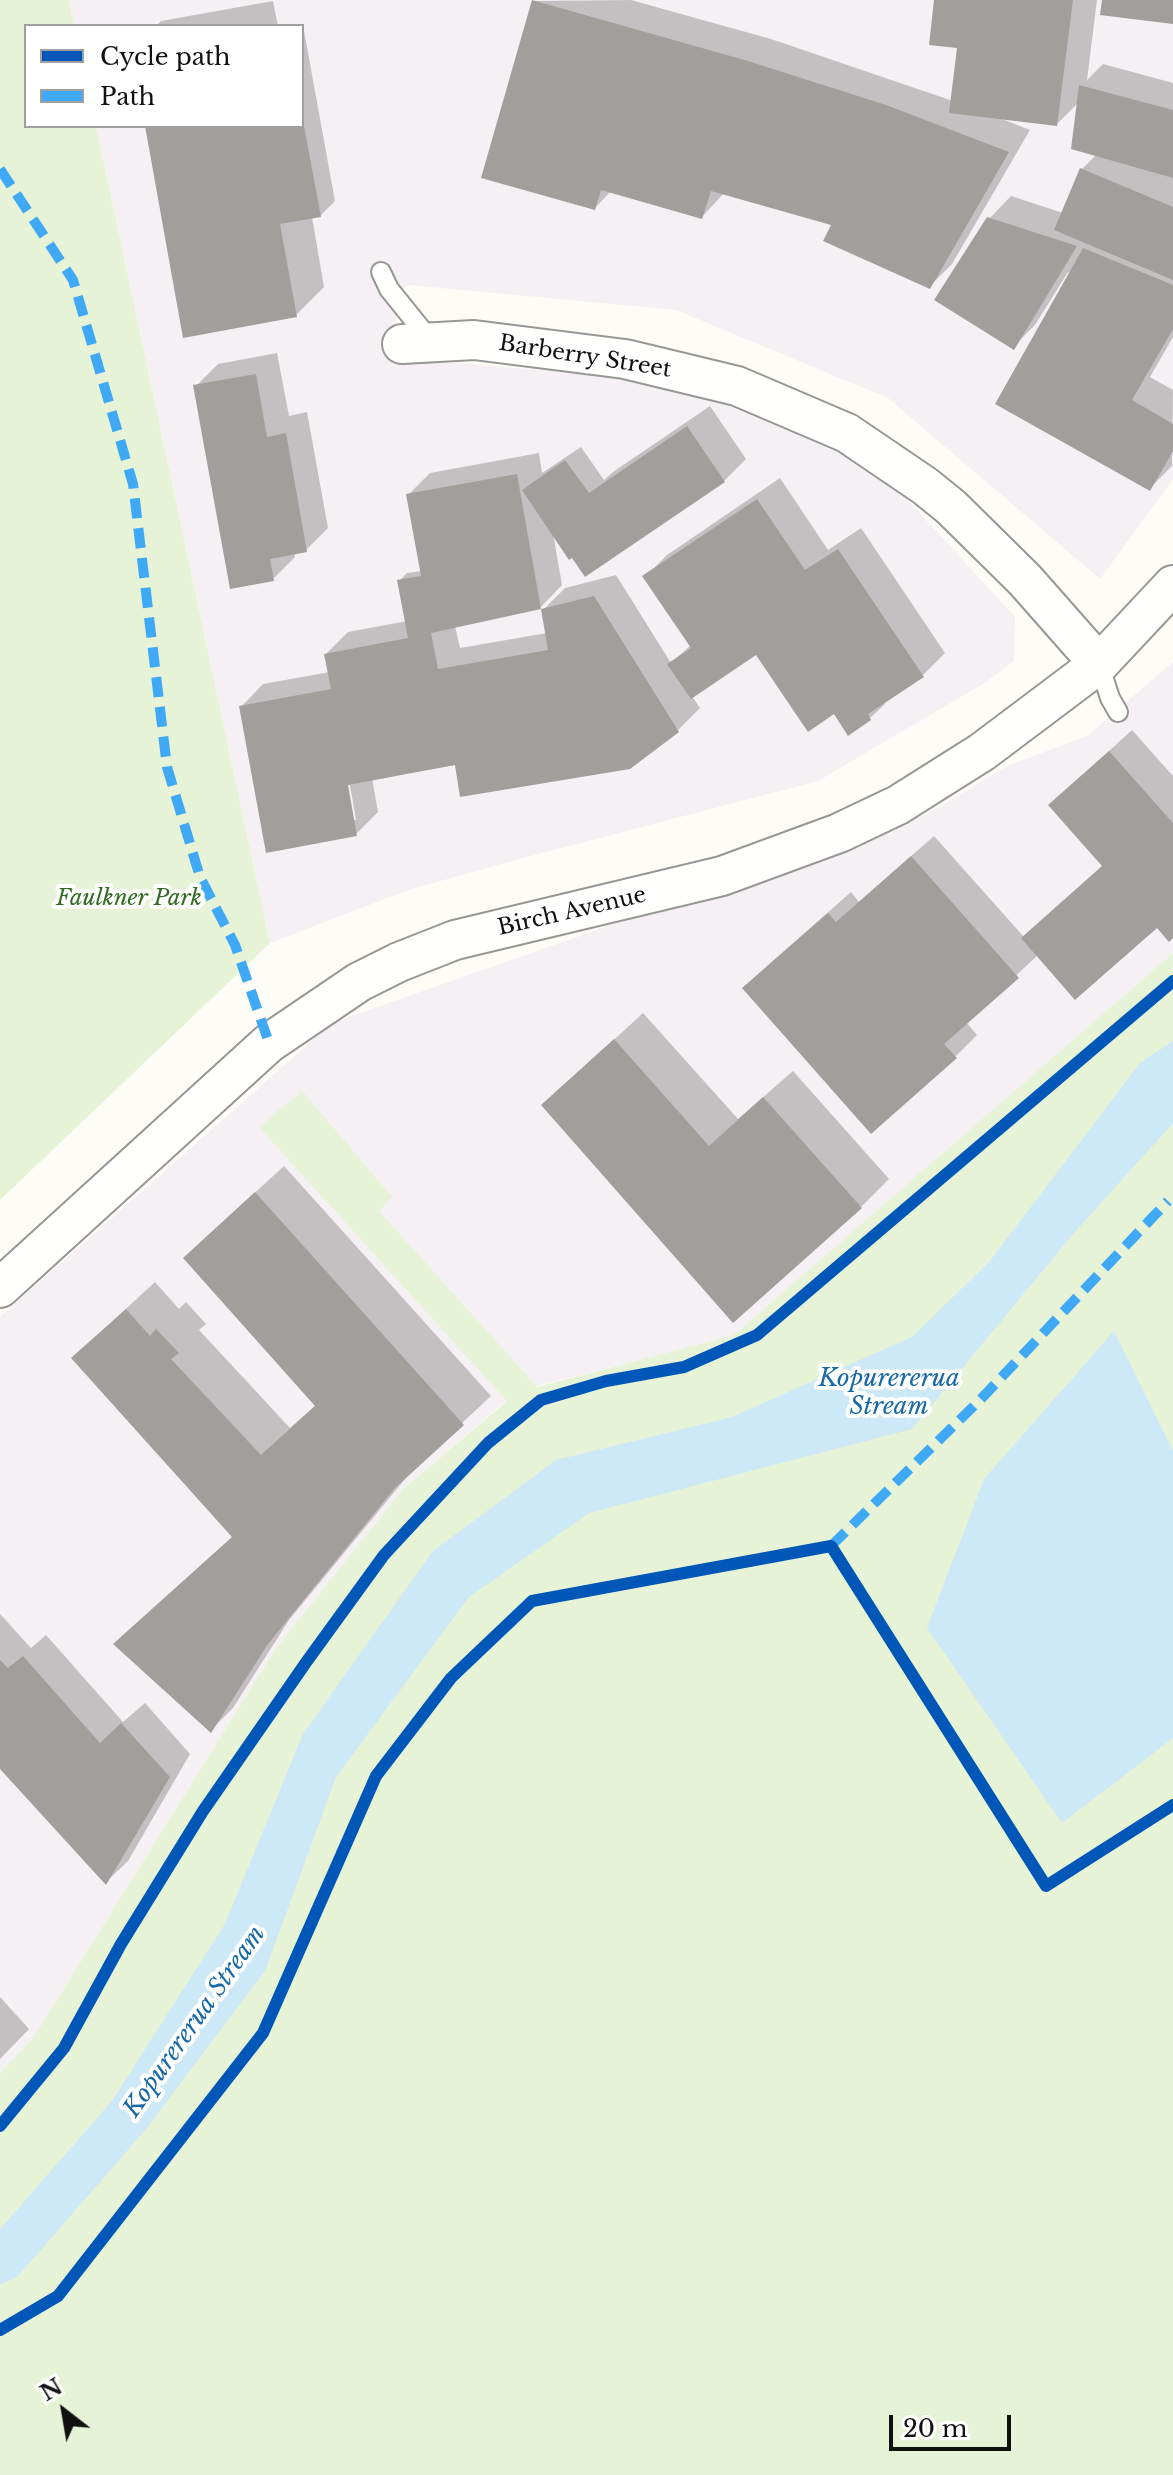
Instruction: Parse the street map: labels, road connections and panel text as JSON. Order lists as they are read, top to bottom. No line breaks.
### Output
{"streets":{"street":["Barberry Street","Birch Avenue"]},"crossings":[["Barberry Street","Birch Avenue"]],"water":["Kopurererua Stream"],"parks":["Faulkner Park"],"legend":["Cycle path","Path"],"scale_bar":"20 m","north":"top left"}
